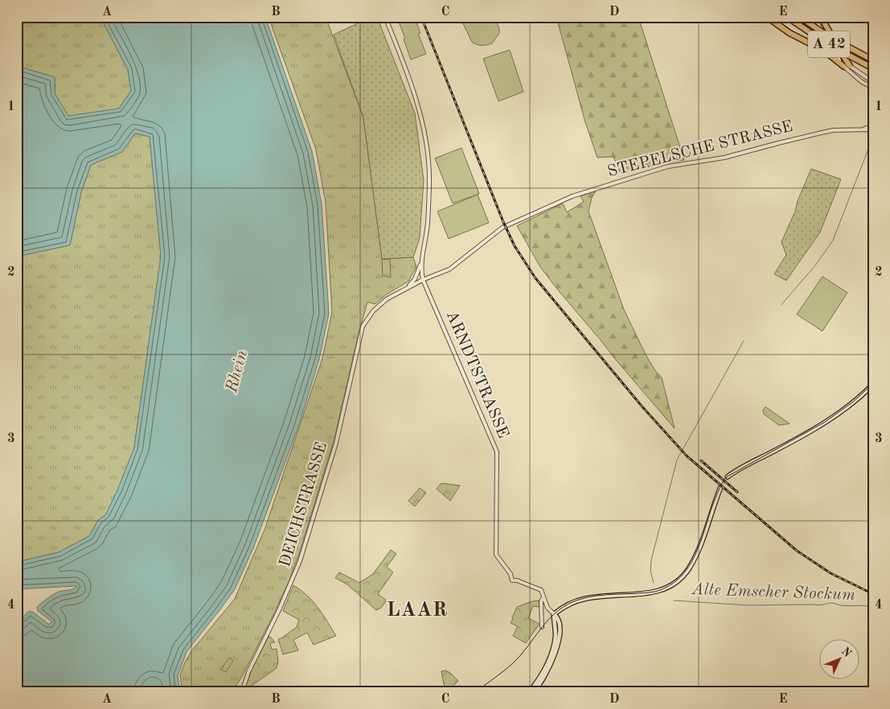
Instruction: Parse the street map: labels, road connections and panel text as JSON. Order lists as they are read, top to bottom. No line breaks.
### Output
{"streets":{"highway":["A 42"],"street":["STEPELSCHE STRASSE","ARNDTSTRASSE","DEICHSTRASSE"]},"crossings":[["STEPELSCHE STRASSE","ARNDTSTRASSE"],["STEPELSCHE STRASSE","DEICHSTRASSE"]],"districts":["LAAR"],"water":["Rhein","Alte Emscher Stockum"],"north":"top right","grid":{"columns":["A","B","C","D","E"],"rows":["1","2","3","4"]}}
